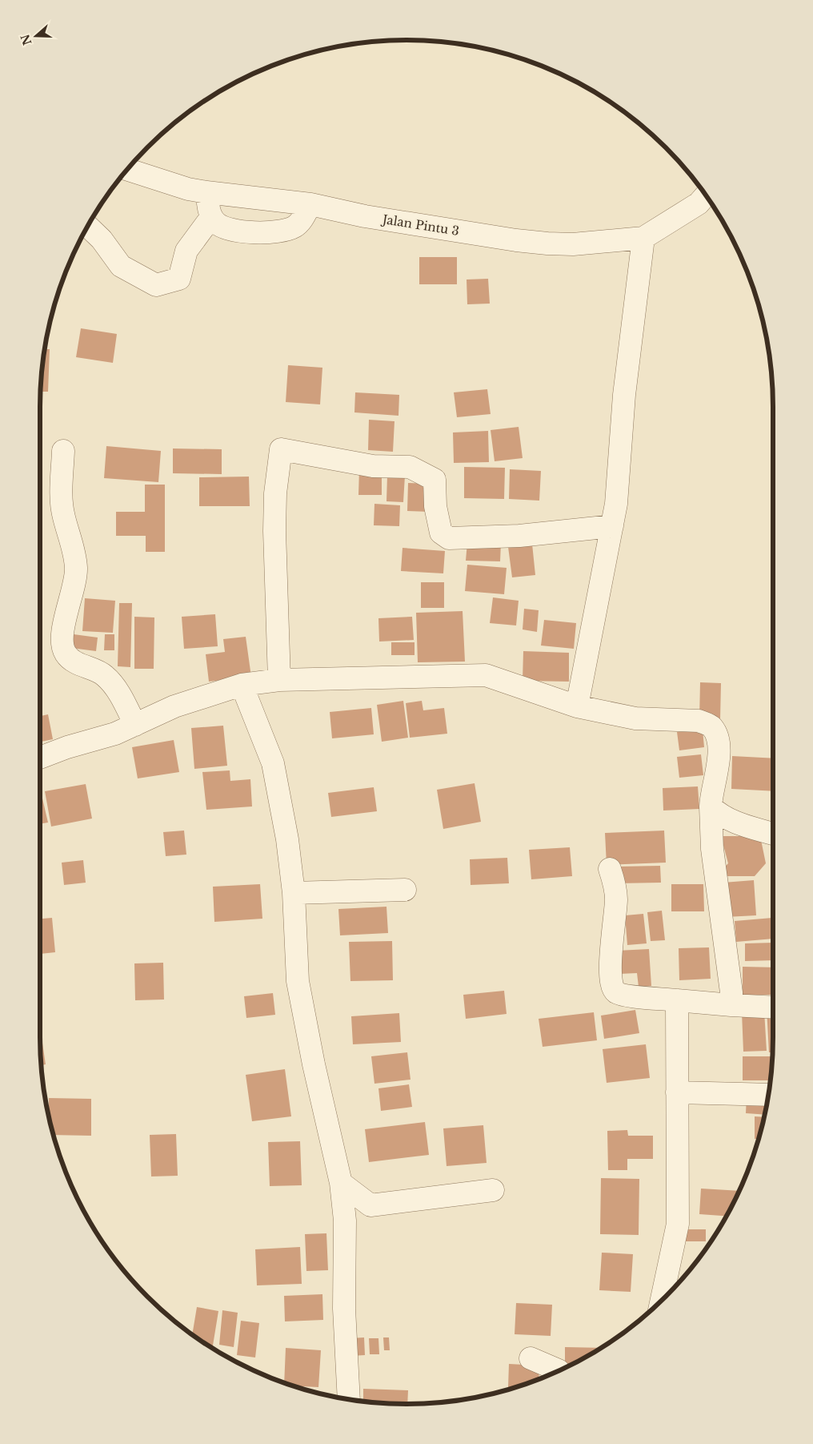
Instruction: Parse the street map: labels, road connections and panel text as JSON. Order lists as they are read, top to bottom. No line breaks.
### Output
{"streets":{"street":["Jalan Pintu 3"]},"north":"left"}
